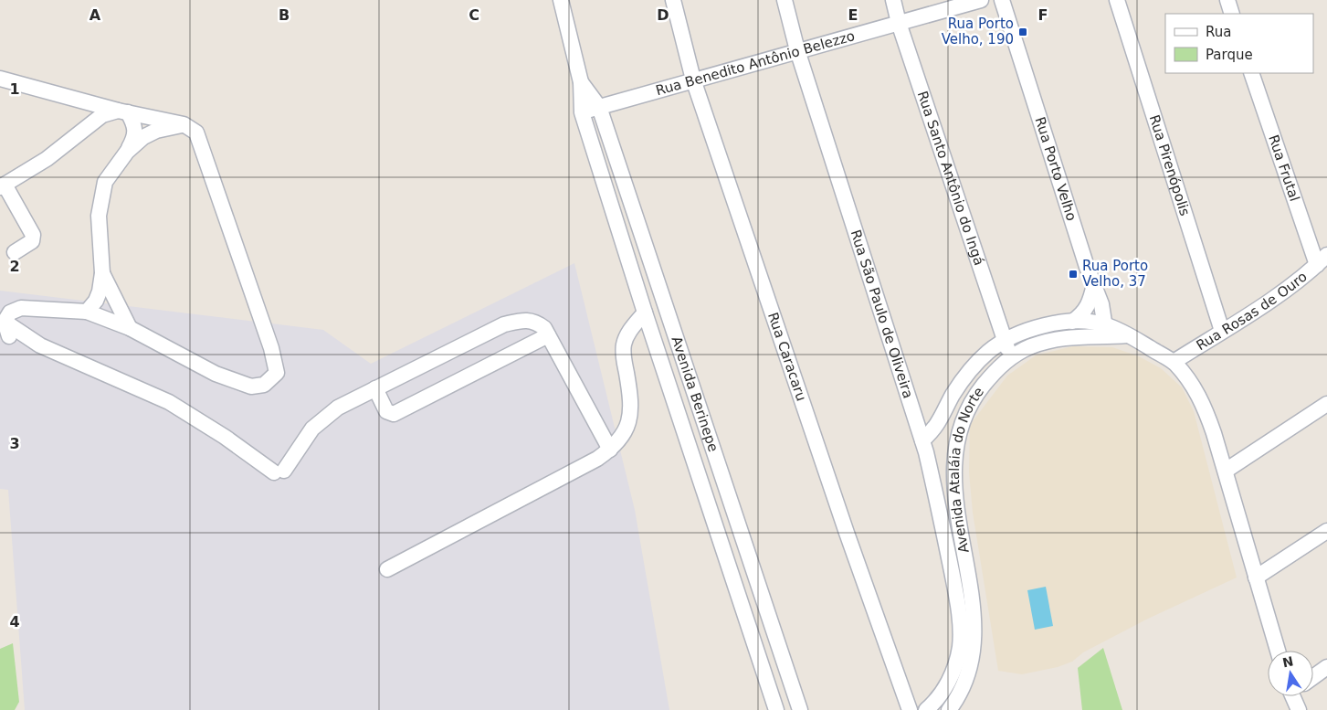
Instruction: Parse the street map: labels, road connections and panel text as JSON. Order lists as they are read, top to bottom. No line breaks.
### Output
{"streets":{"street":["Rua Benedito Antônio Belezzo","Rua Pirenópolis","Rua Porto Velho","Rua Frutal","Rua Santo Antônio do Ingá","Rua Rosas de Ouro","Rua São Paulo de Oliveira","Rua Caracaru","Avenida Berinepe","Avenida Ataláia do Norte"]},"crossings":[["Rua Benedito Antônio Belezzo","Rua Santo Antônio do Ingá"],["Rua Benedito Antônio Belezzo","Rua São Paulo de Oliveira"],["Rua Benedito Antônio Belezzo","Rua Caracaru"],["Rua Benedito Antônio Belezzo","Avenida Berinepe"],["Rua Pirenópolis","Rua Rosas de Ouro"],["Rua Porto Velho","Avenida Ataláia do Norte"],["Rua Frutal","Rua Rosas de Ouro"],["Rua Santo Antônio do Ingá","Avenida Ataláia do Norte"],["Rua Rosas de Ouro","Avenida Ataláia do Norte"],["Rua São Paulo de Oliveira","Avenida Ataláia do Norte"]],"places":{"transit":["Rua Porto Velho, 190","Rua Porto Velho, 37"]},"legend":["Rua","Parque"],"north":"top","grid":{"columns":["A","B","C","D","E","F"],"rows":["1","2","3","4"]}}
